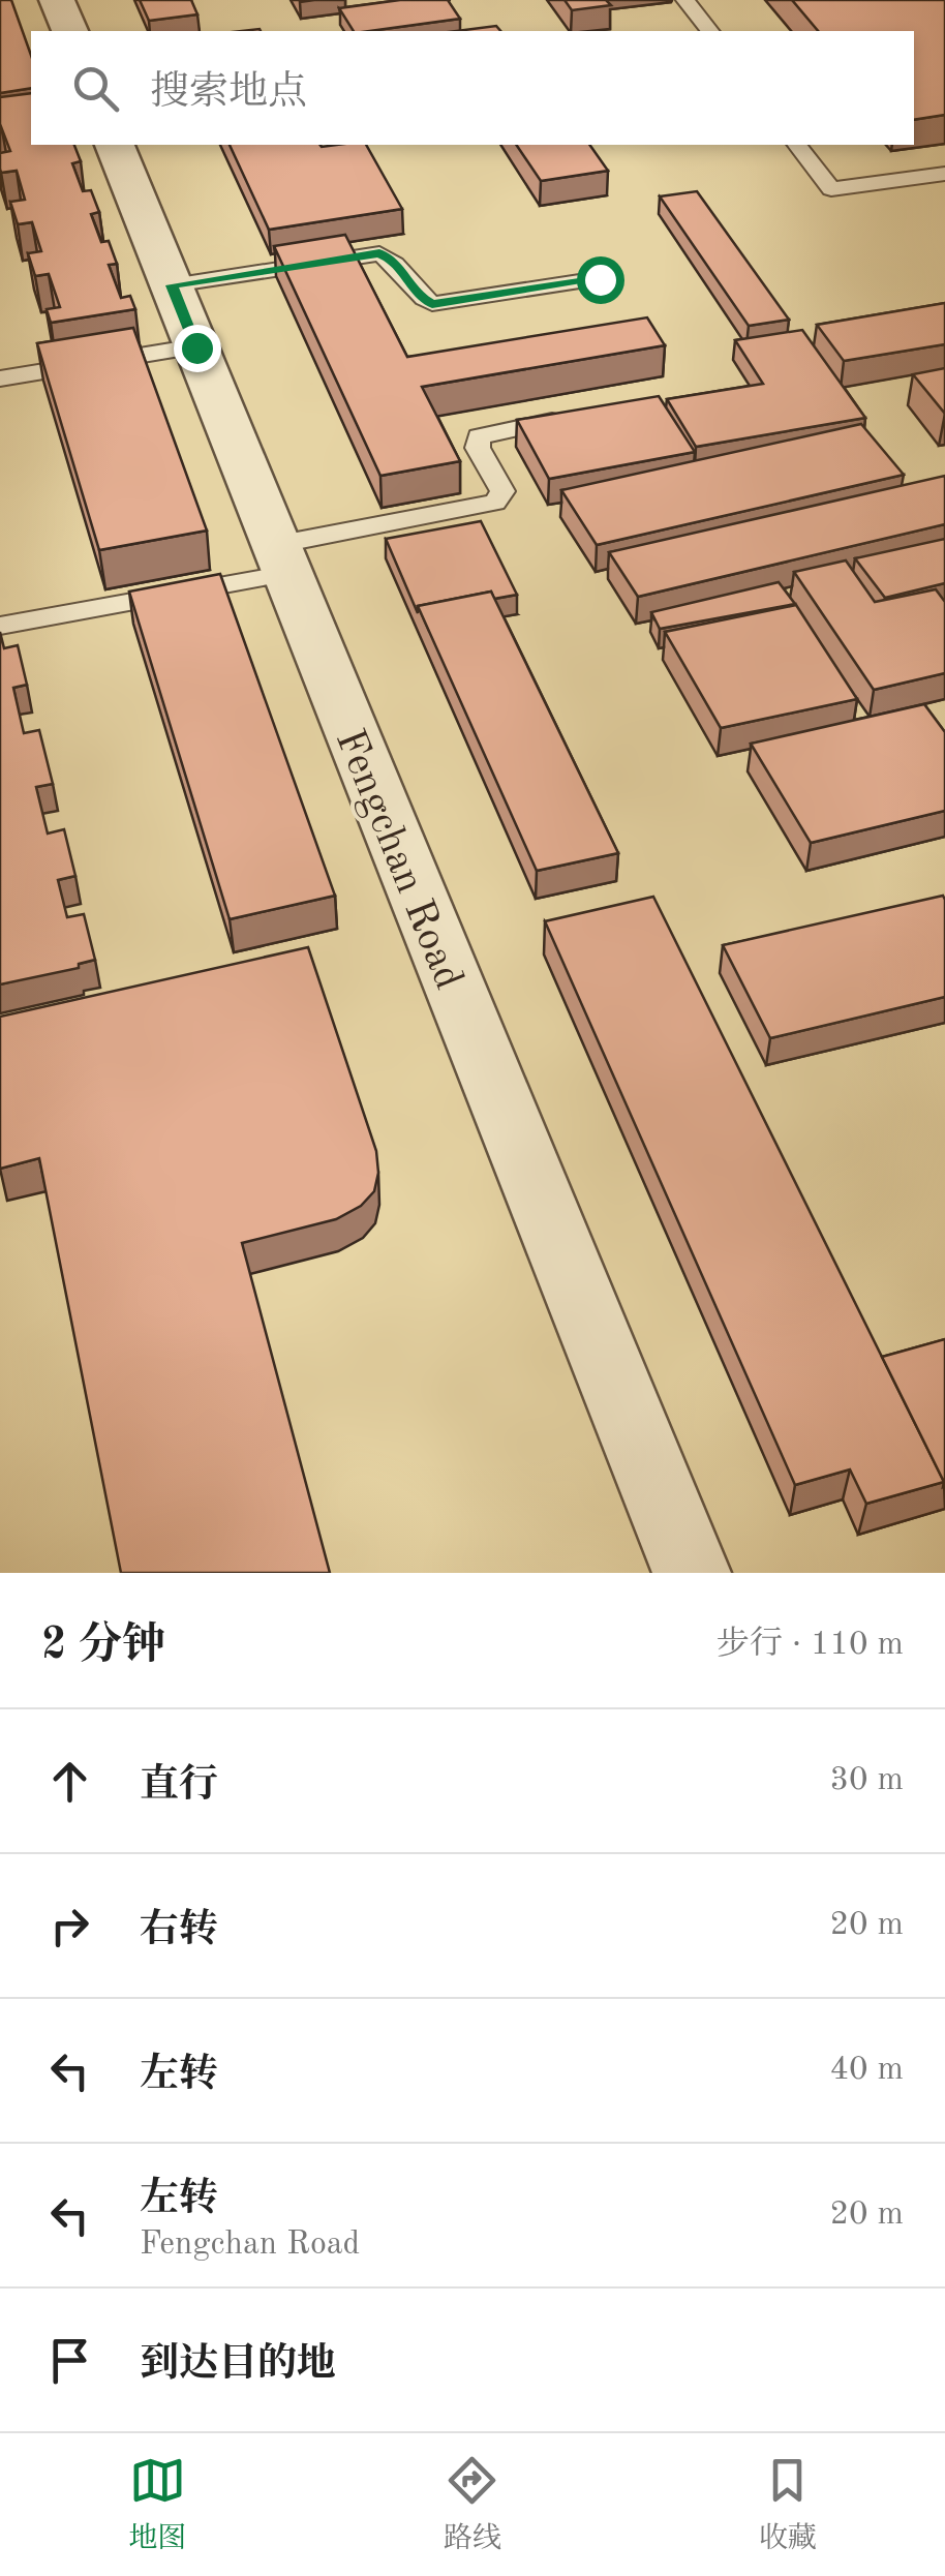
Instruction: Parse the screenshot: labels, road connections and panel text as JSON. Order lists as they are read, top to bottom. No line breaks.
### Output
{"streets":{"street":["Fengchan Road"]},"page":{"search":"搜索地点","heading":["2 分钟","步行 · 110 m"],"list":[["直行","30 m"],["右转","20 m"],["左转","40 m"],["左转","Fengchan Road","20 m"],"到达目的地"],"nav":["地图","路线","收藏"]}}
